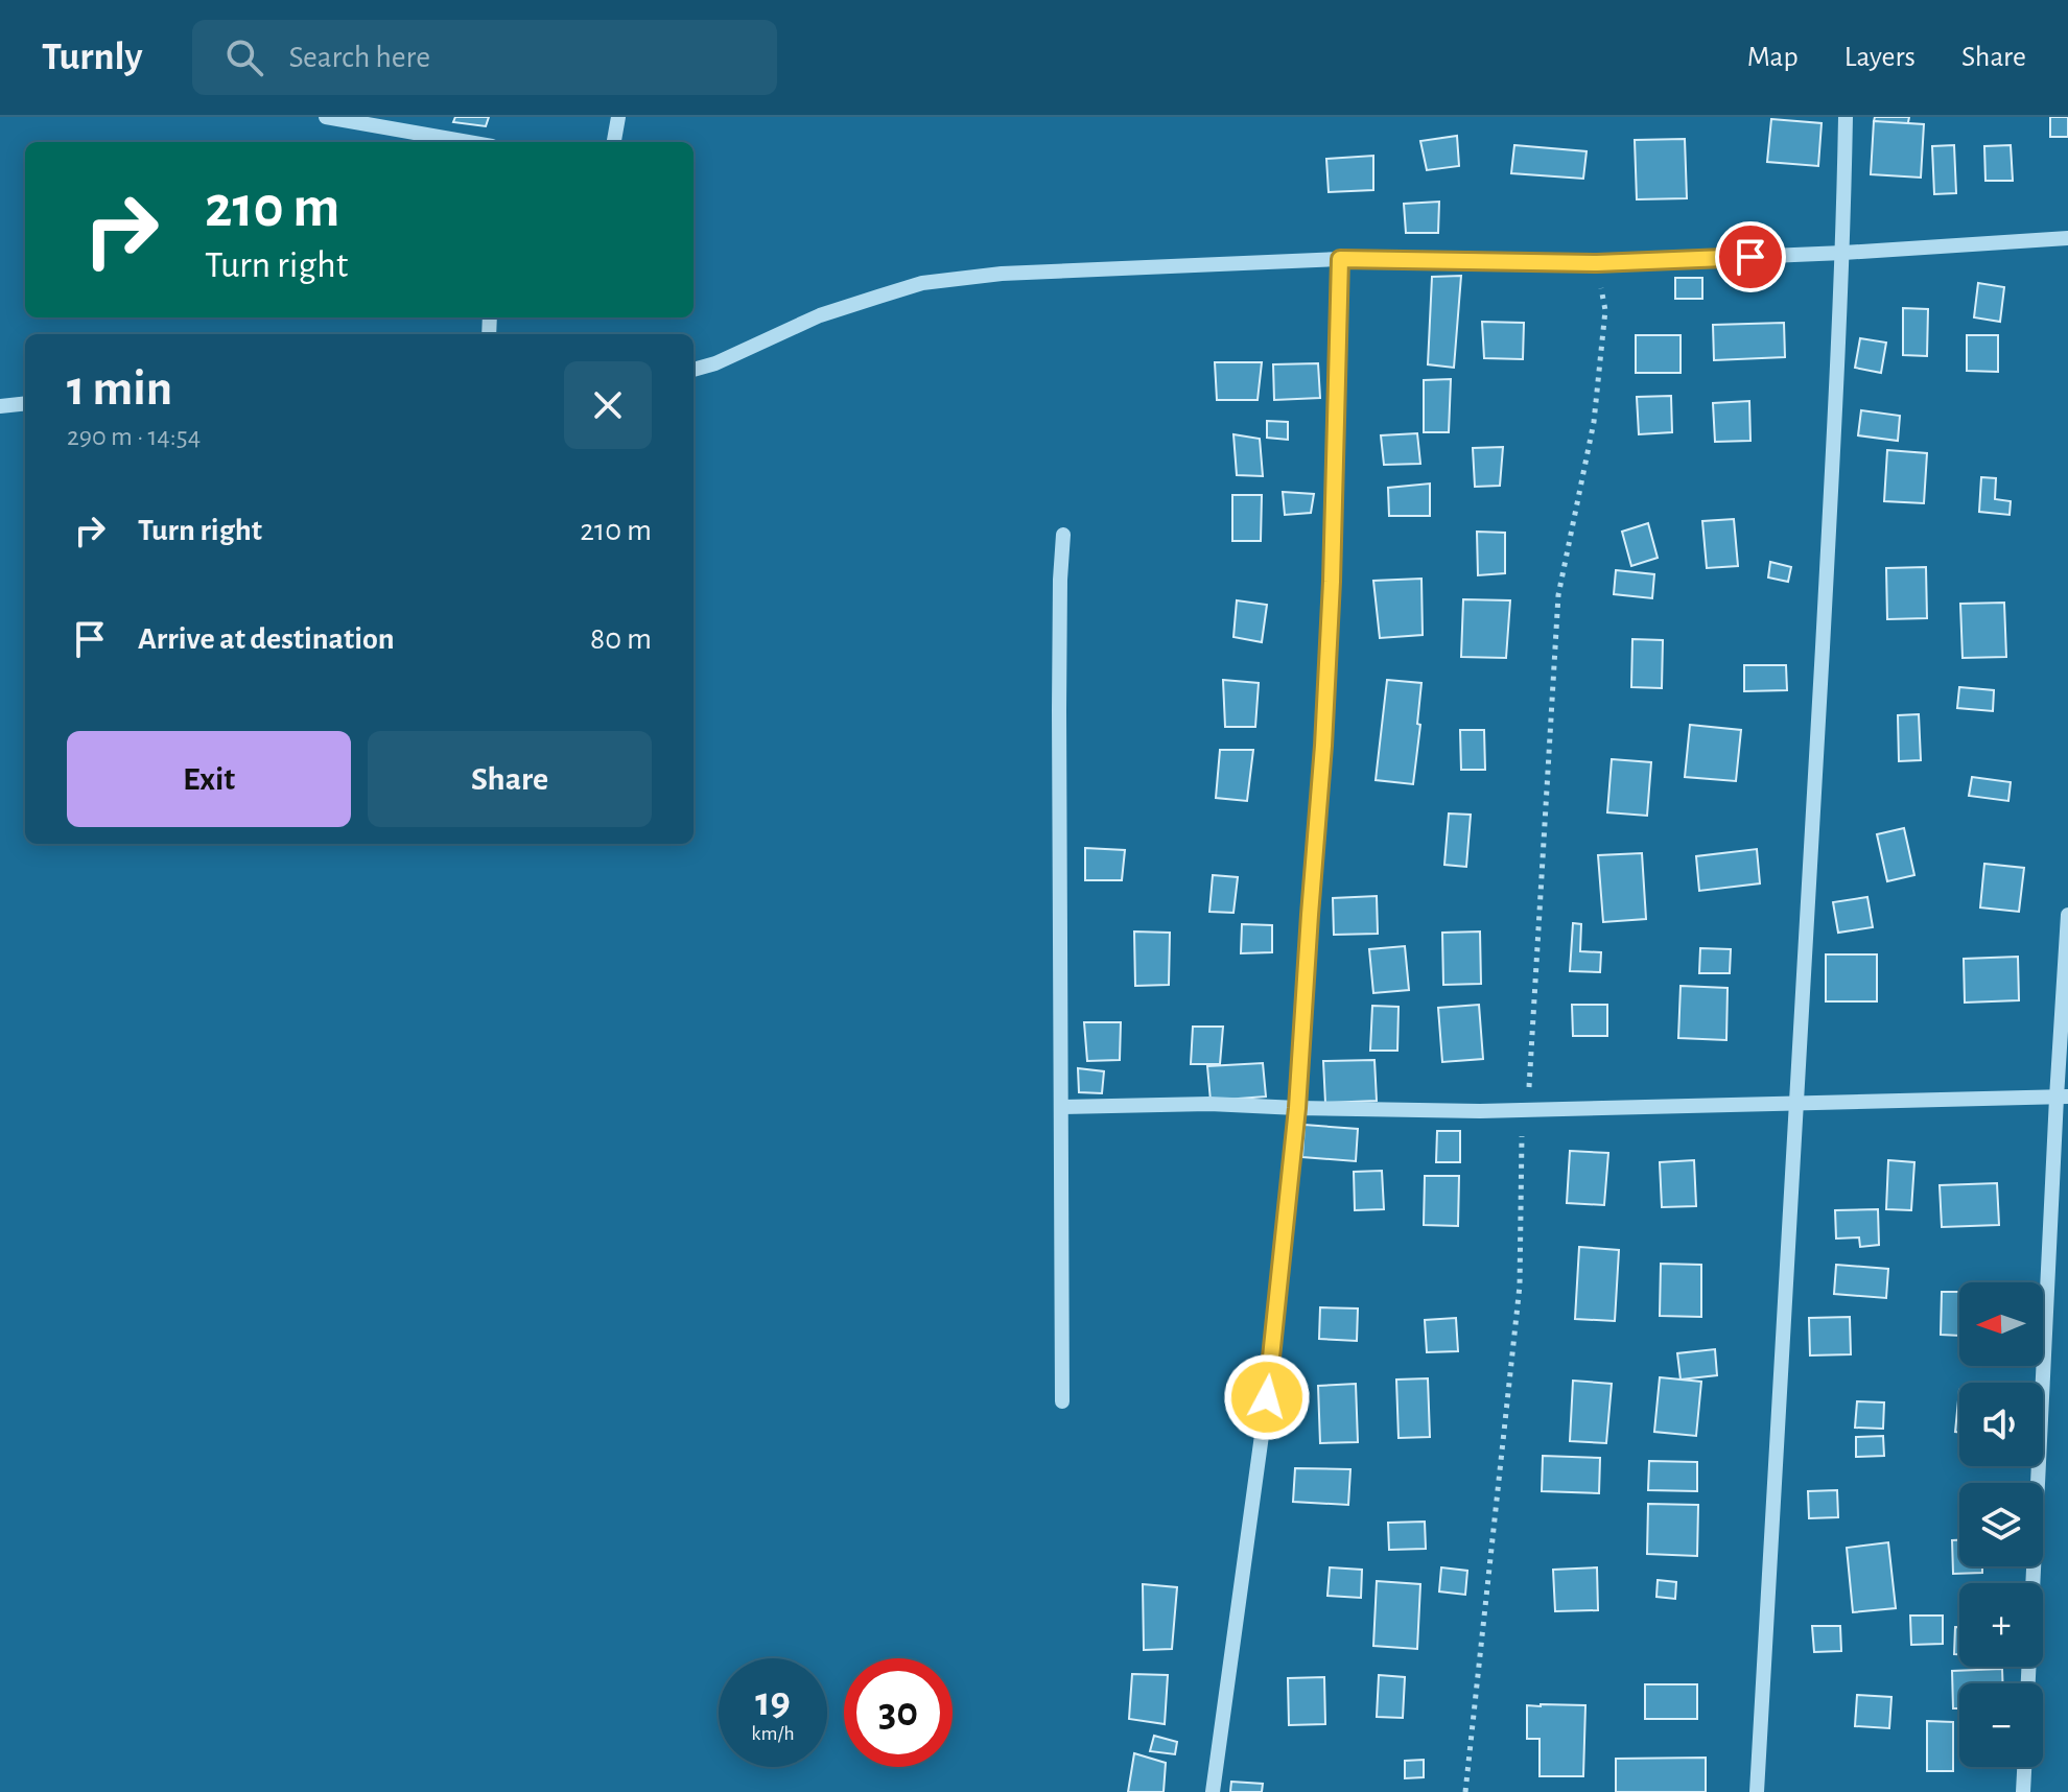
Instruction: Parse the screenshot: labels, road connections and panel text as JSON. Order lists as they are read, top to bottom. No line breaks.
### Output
{"north":"left","page":{"header":"Turnly","search":"Search here","nav":["Map","Layers","Share"],"turn":["210 m","Turn right"],"heading":["1 min","290 m · 14:54"],"list":[{"name":"Turn right","value":"210 m"},{"name":"Arrive at destination","value":"80 m"}],"buttons":["Exit","Share"],"map_buttons":["+","−"],"speed":"19 km/h","limit":"30"}}
